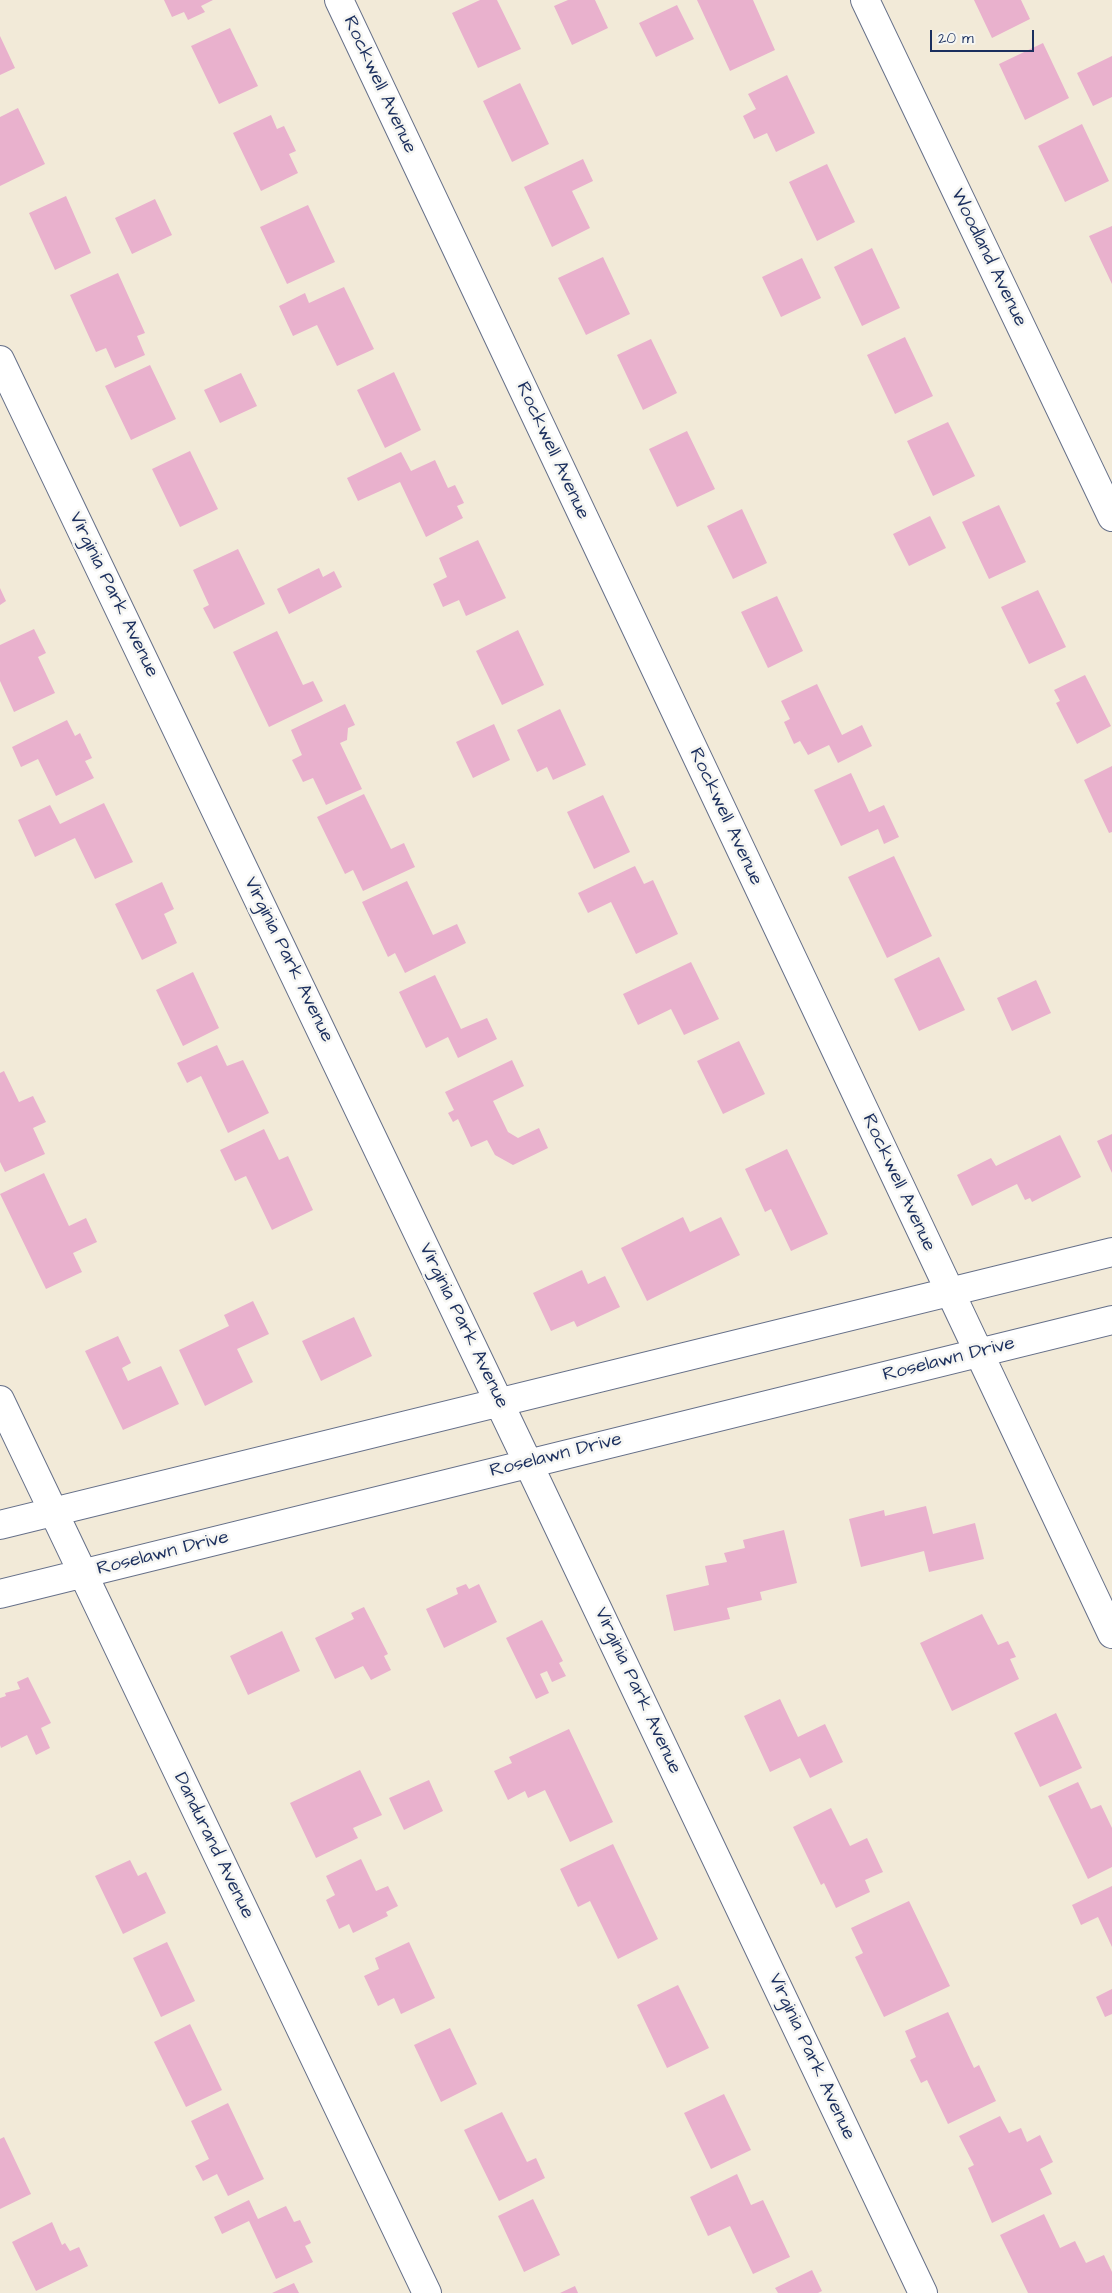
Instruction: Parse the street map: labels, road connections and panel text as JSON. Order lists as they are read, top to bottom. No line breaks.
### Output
{"streets":{"street":["Rockwell Avenue","Woodland Avenue","Virginia Park Avenue","Roselawn Drive","Dandurand Avenue"]},"crossings":[["Rockwell Avenue","Roselawn Drive"],["Virginia Park Avenue","Roselawn Drive"],["Roselawn Drive","Dandurand Avenue"]],"scale_bar":"20 m"}
